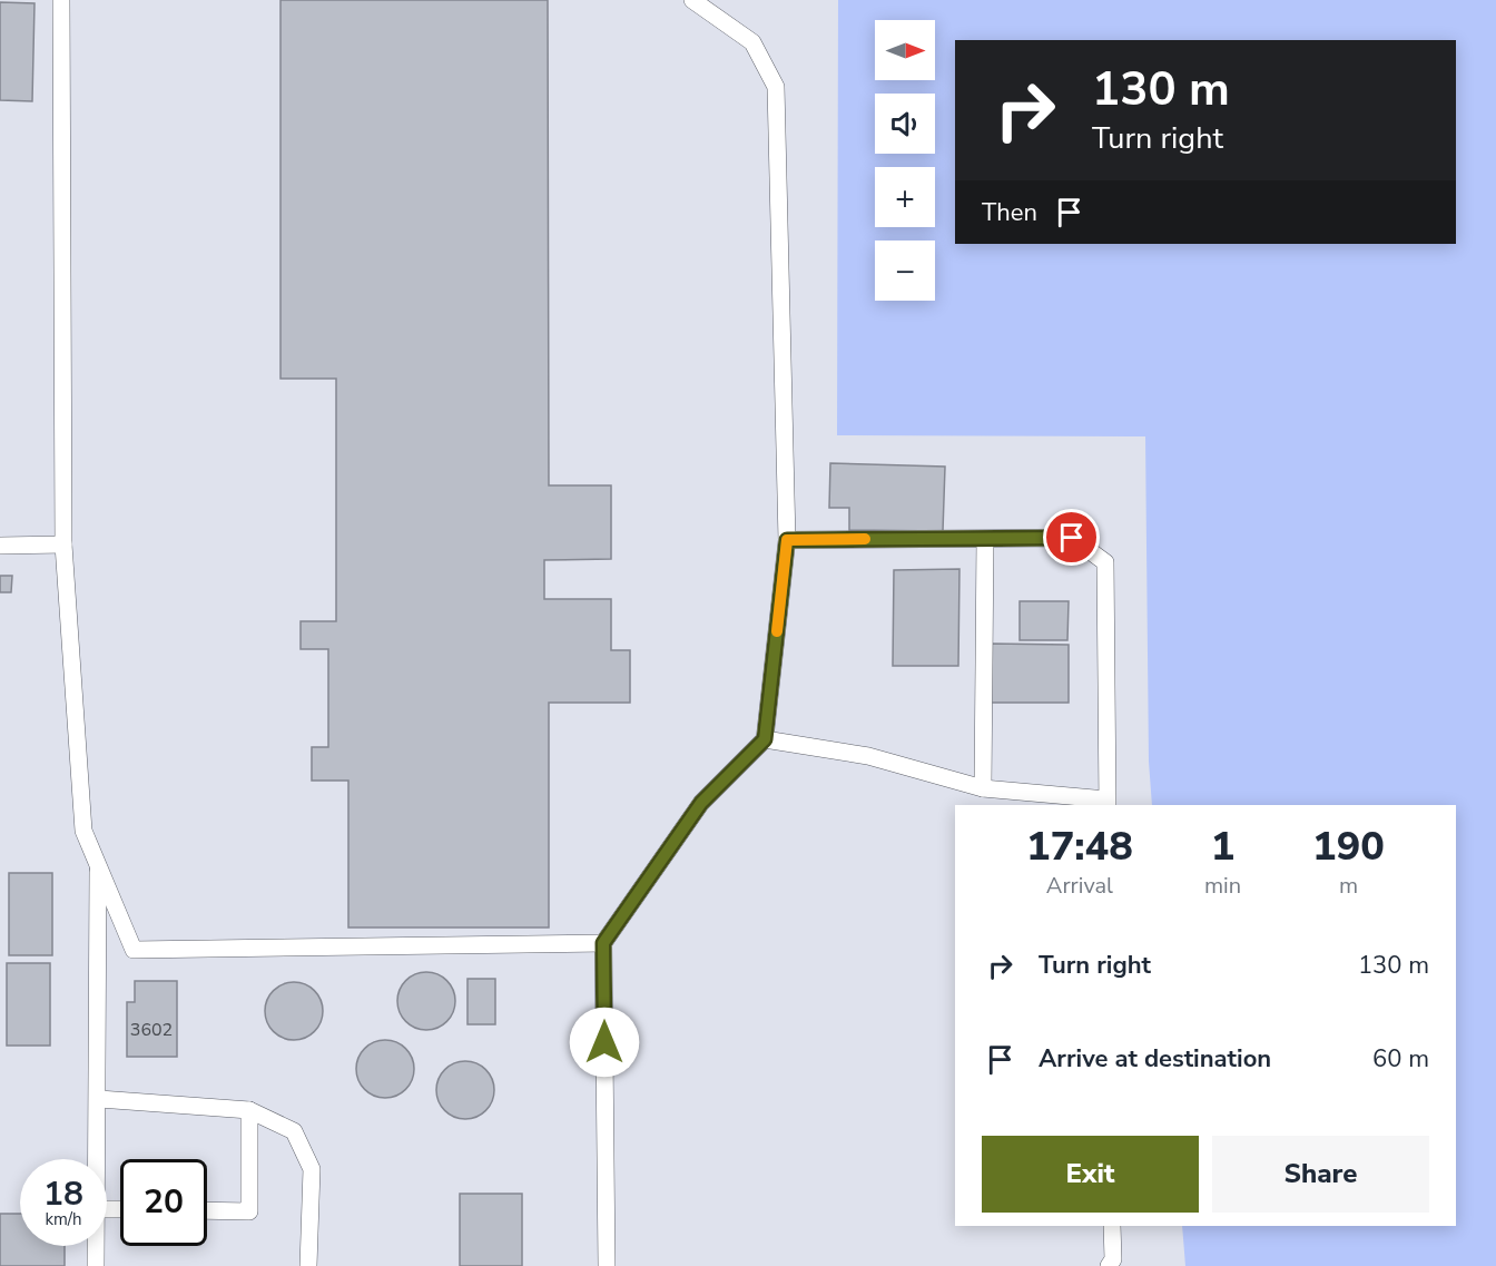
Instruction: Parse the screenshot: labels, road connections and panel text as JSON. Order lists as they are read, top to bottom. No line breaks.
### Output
{"house_numbers":["3602"],"north":"right","page":{"map_buttons":["+","−"],"turn":["130 m","Turn right"],"then":"Then","eta":["17:48","Arrival","1","min","190","m"],"list":[{"name":"Turn right","value":"130 m"},{"name":"Arrive at destination","value":"60 m"}],"buttons":["Exit","Share"],"speed":"18 km/h","limit":"20"}}
